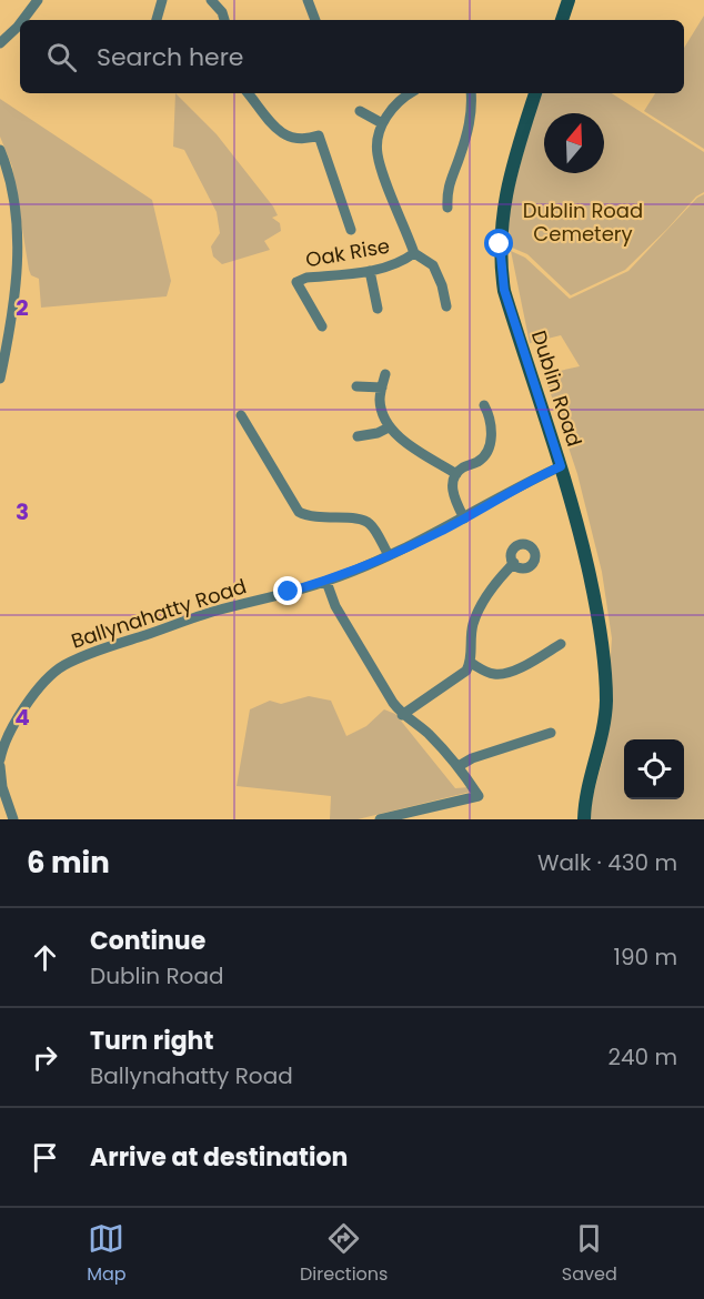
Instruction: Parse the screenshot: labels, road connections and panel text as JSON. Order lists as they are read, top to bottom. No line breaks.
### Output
{"streets":{"street":["Oak Rise","Dublin Road","Ballynahatty Road"]},"crossings":[["Dublin Road","Ballynahatty Road"]],"parks":["Dublin Road Cemetery"],"north":"top","page":{"search":"Search here","heading":["6 min","Walk · 430 m"],"list":[["Continue","Dublin Road","190 m"],["Turn right","Ballynahatty Road","240 m"],"Arrive at destination"],"nav":["Map","Directions","Saved"]},"grid":{"rows":["2","3","4"]}}
